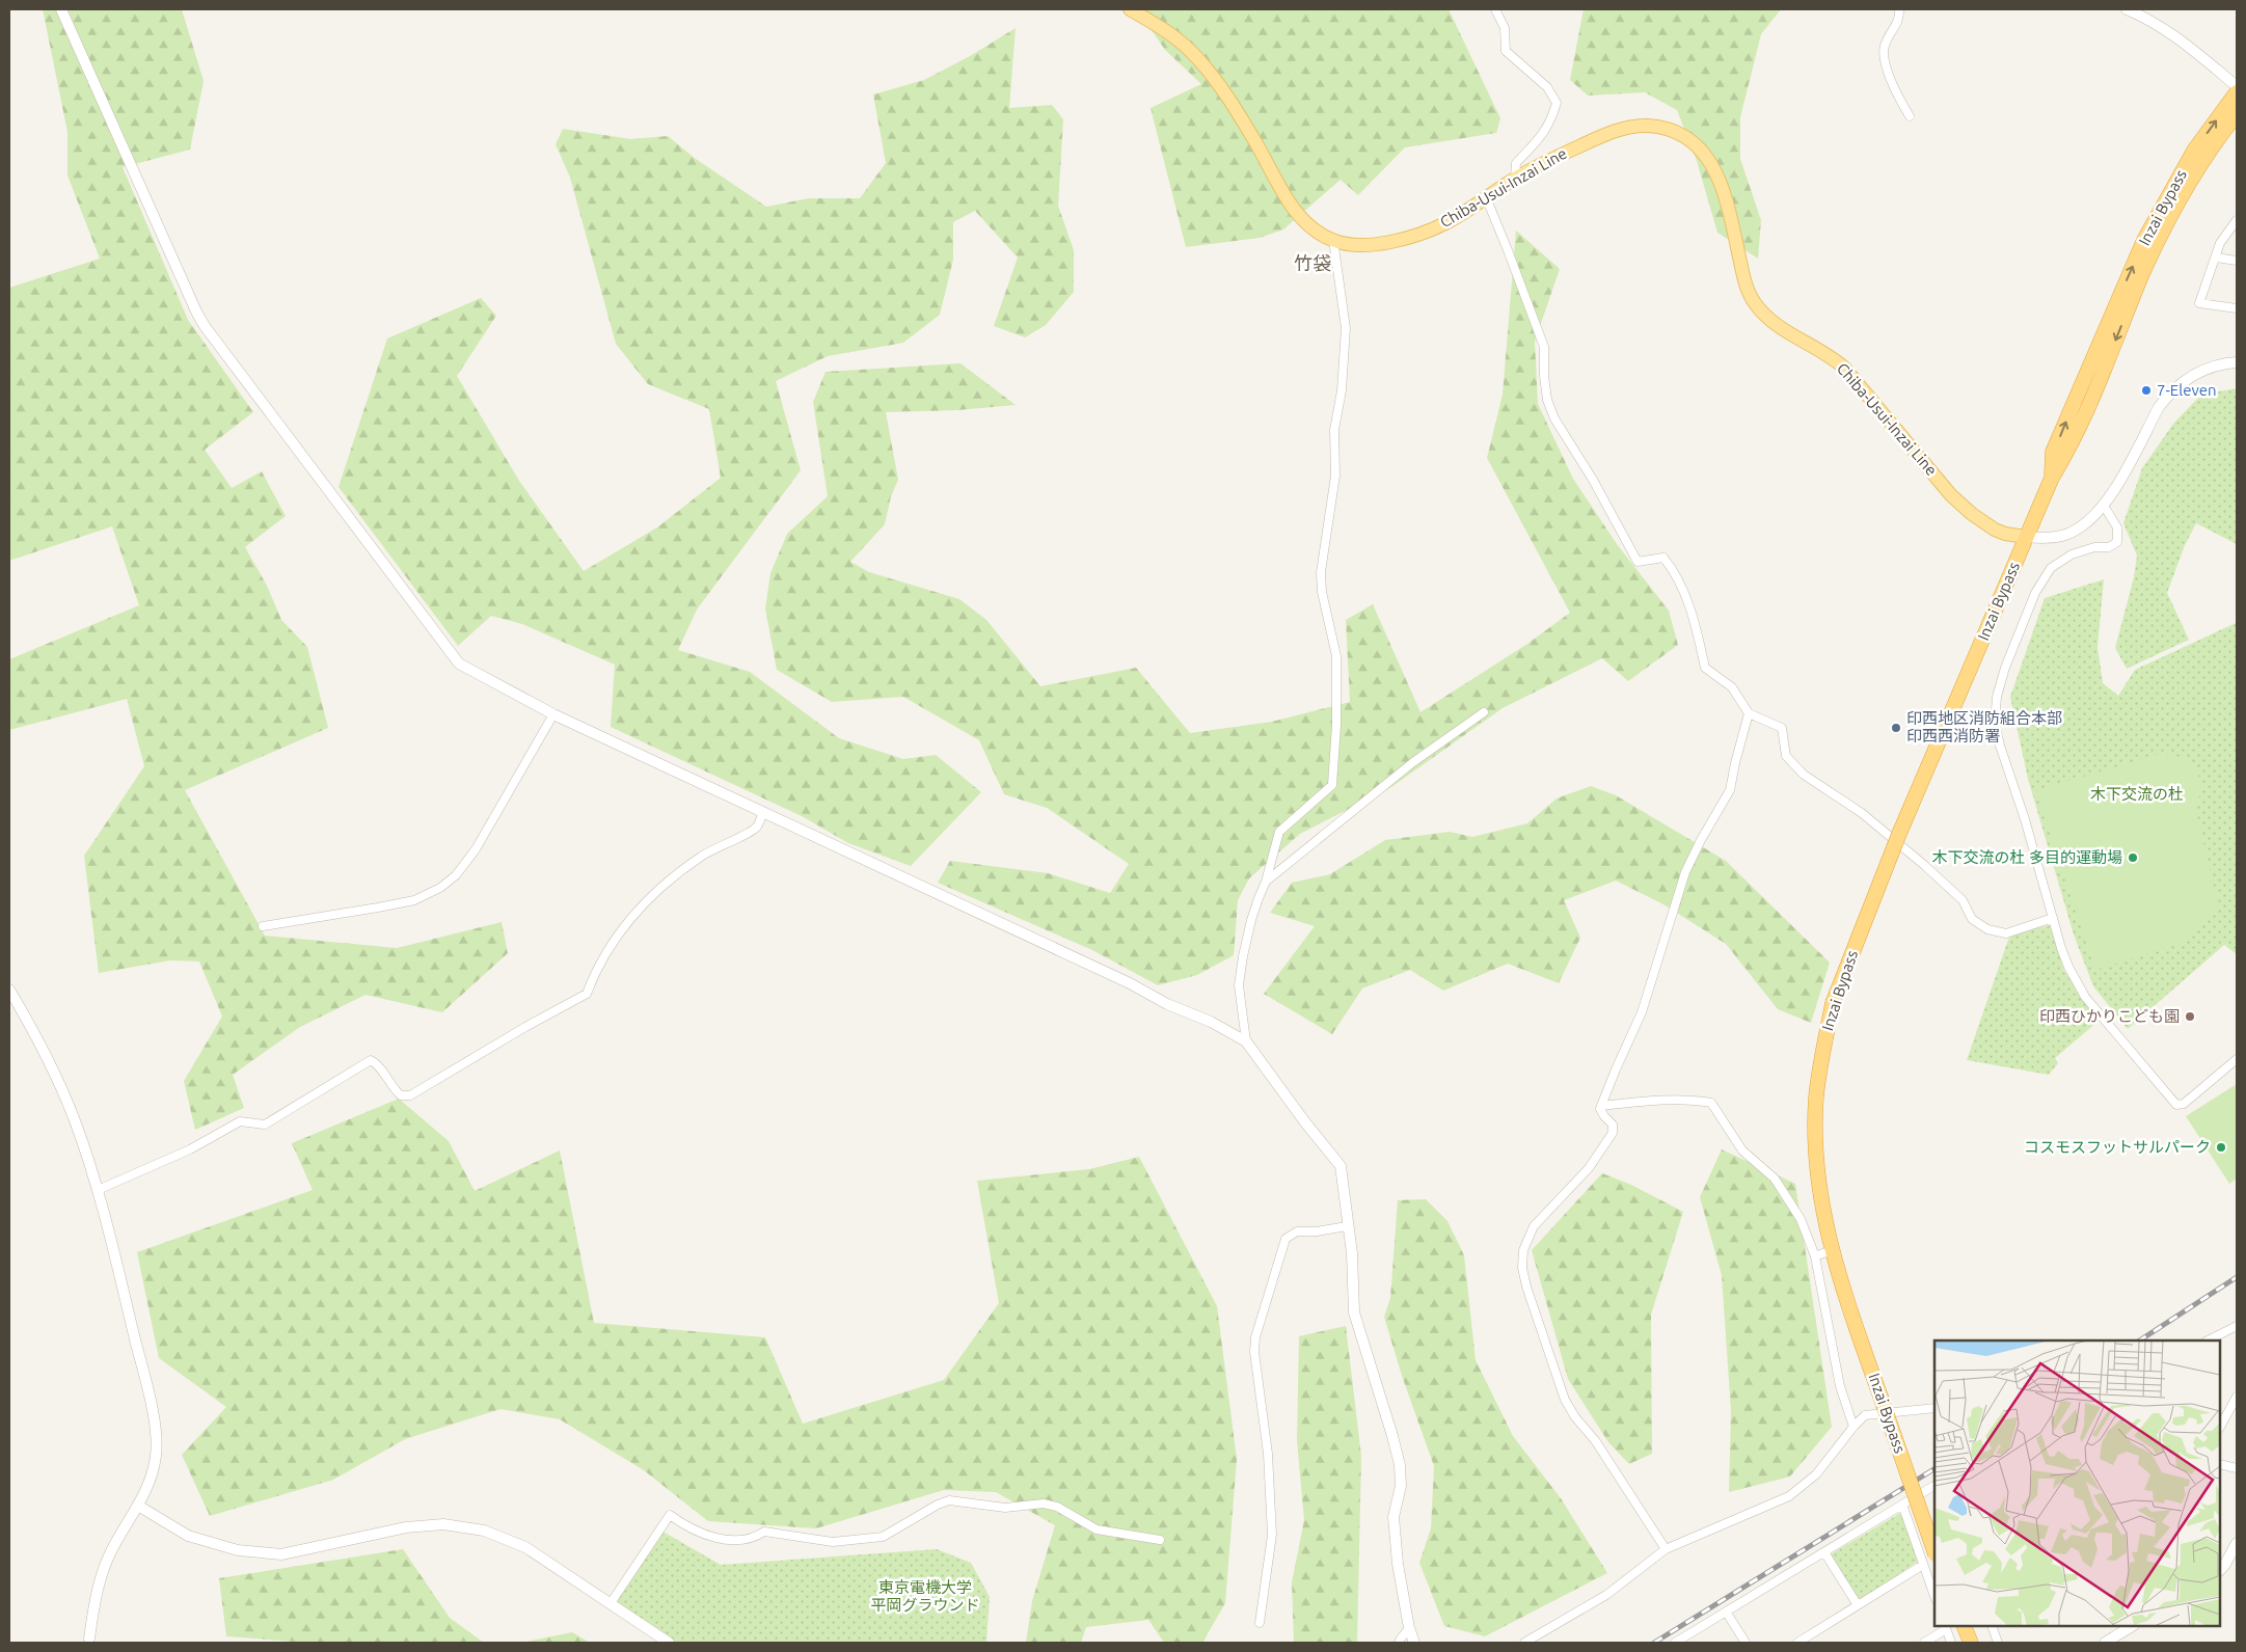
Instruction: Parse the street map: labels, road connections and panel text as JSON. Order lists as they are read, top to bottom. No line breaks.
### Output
{"streets":{"highway":["Inzai Bypass"],"main road":["Chiba-Usui-Inzai Line"]},"crossings":[["Chiba-Usui-Inzai Line","Inzai Bypass"]],"districts":["竹袋"],"parks":["木下交流の杜","東京電機大学 平岡グラウンド"],"places":["7-Eleven","印西地区消防組合本部 印西西消防署","木下交流の杜 多目的運動場","印西ひかりこども園","コスモスフットサルパーク"]}
